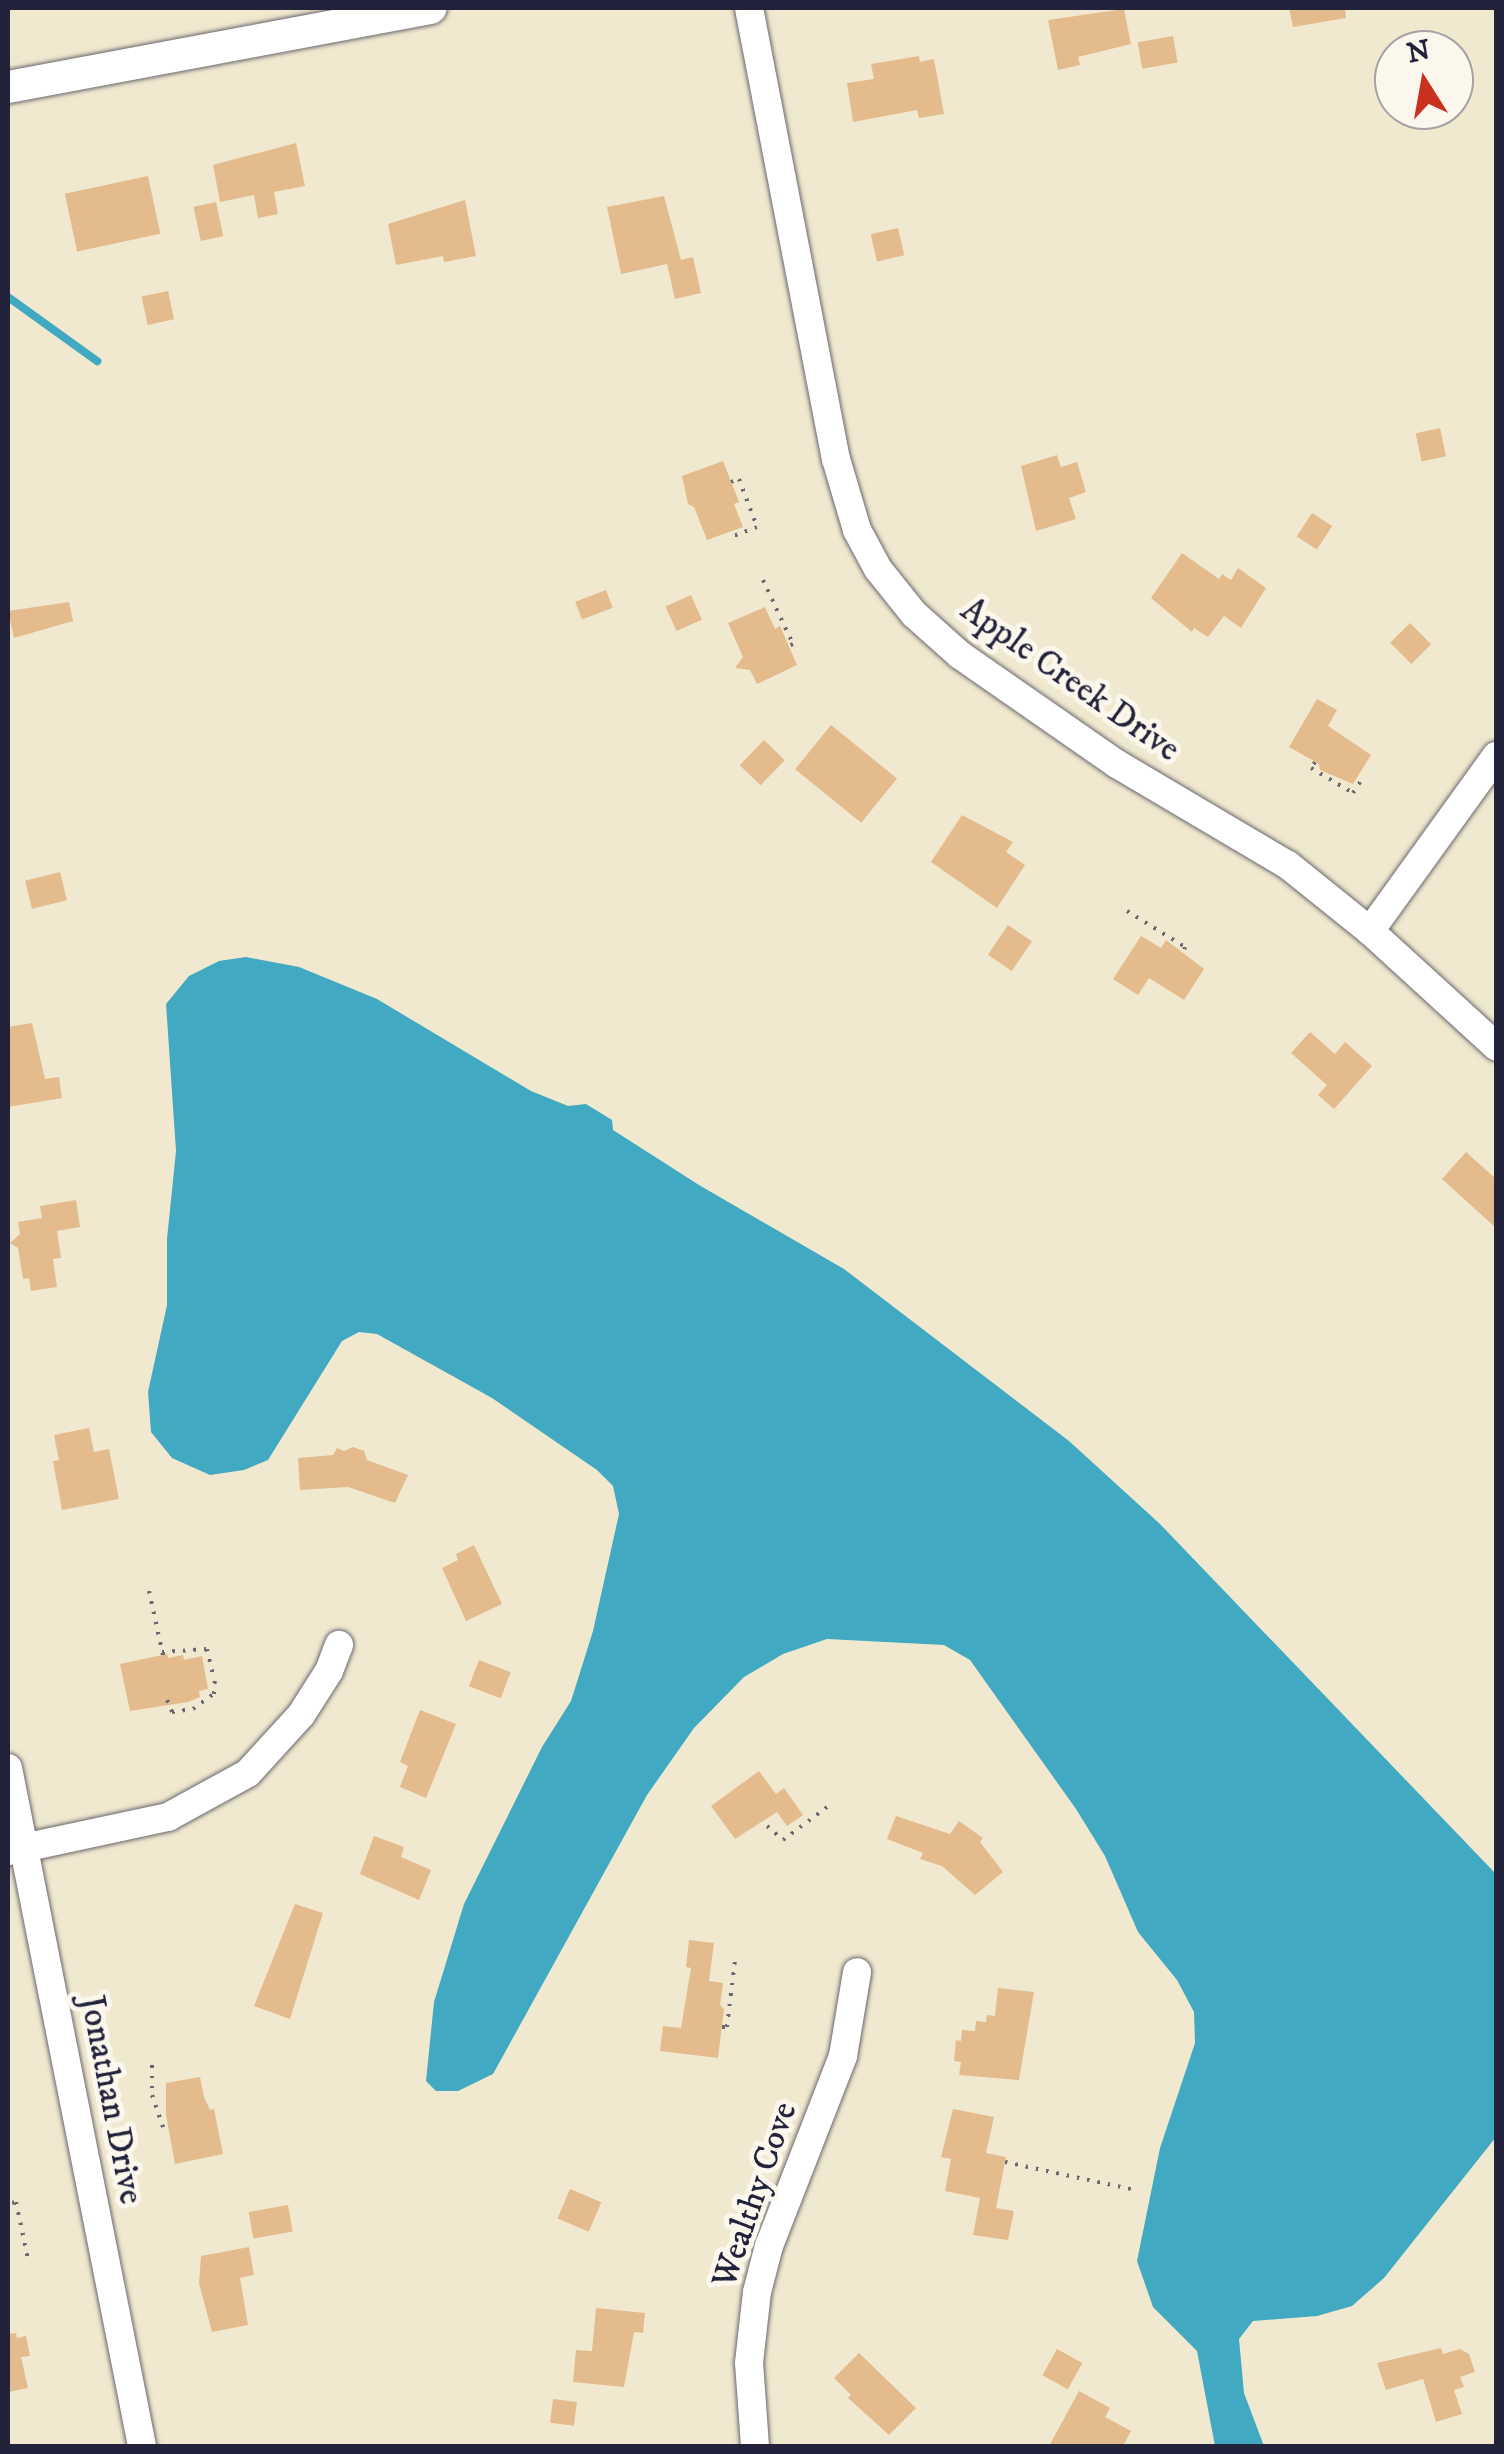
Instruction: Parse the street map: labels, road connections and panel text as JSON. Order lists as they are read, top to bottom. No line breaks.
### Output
{"streets":{"street":["Apple Creek Drive","Jonathan Drive","Wealthy Cove"]},"north":"top"}
